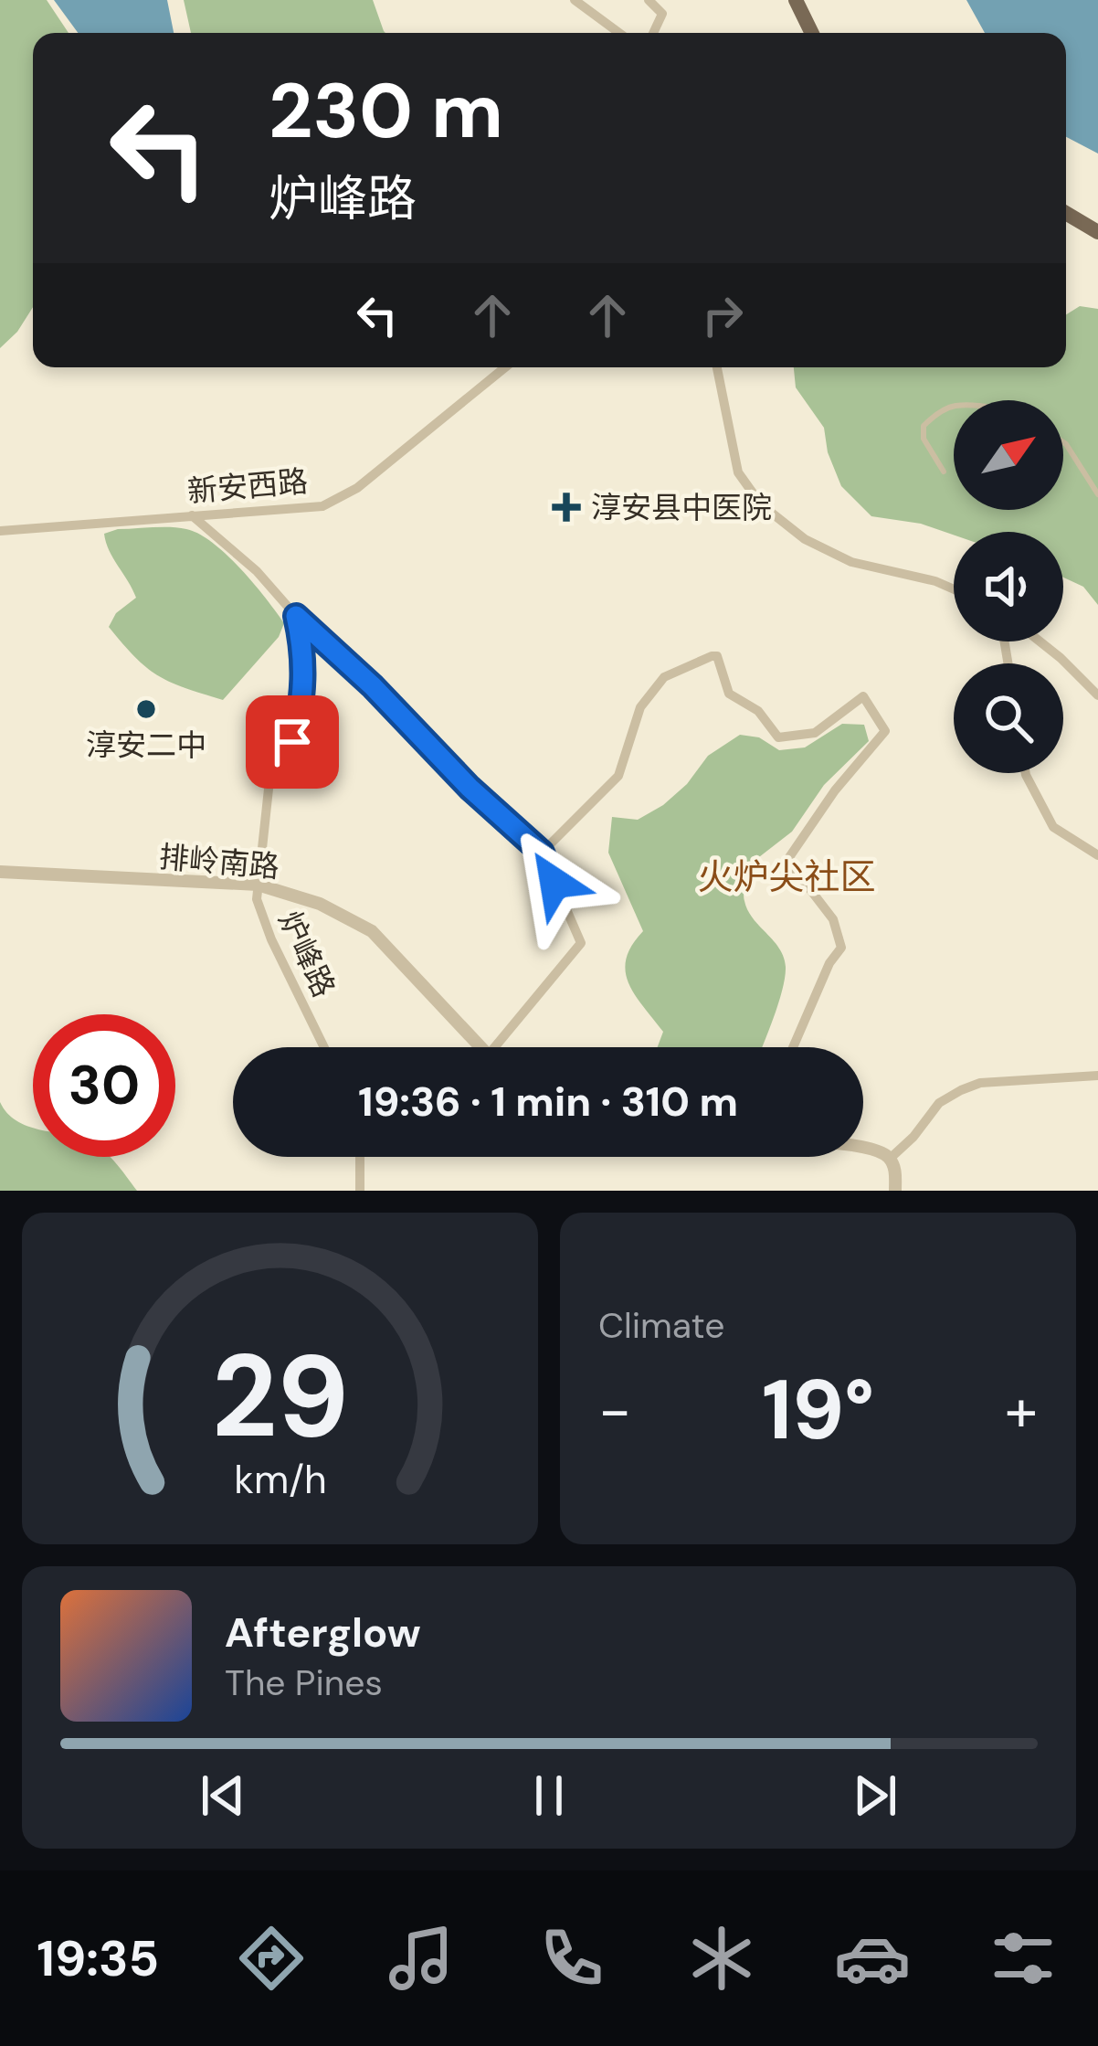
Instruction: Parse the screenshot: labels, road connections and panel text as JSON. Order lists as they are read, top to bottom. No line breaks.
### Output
{"streets":{"street":["新安西路","排岭南路","炉峰路"]},"crossings":[["排岭南路","炉峰路"]],"districts":["火炉尖社区"],"places":{"health":["淳安县中医院"],"other":["淳安二中"]},"north":"top right","page":{"turn":["230 m","炉峰路"],"limit":"30","trip":"19:36 · 1 min · 310 m","tile":"Climate","heat":["−","19°","+"],"song":["Afterglow","The Pines"],"tabs":"19:35","gauge":["29","km/h"]}}
